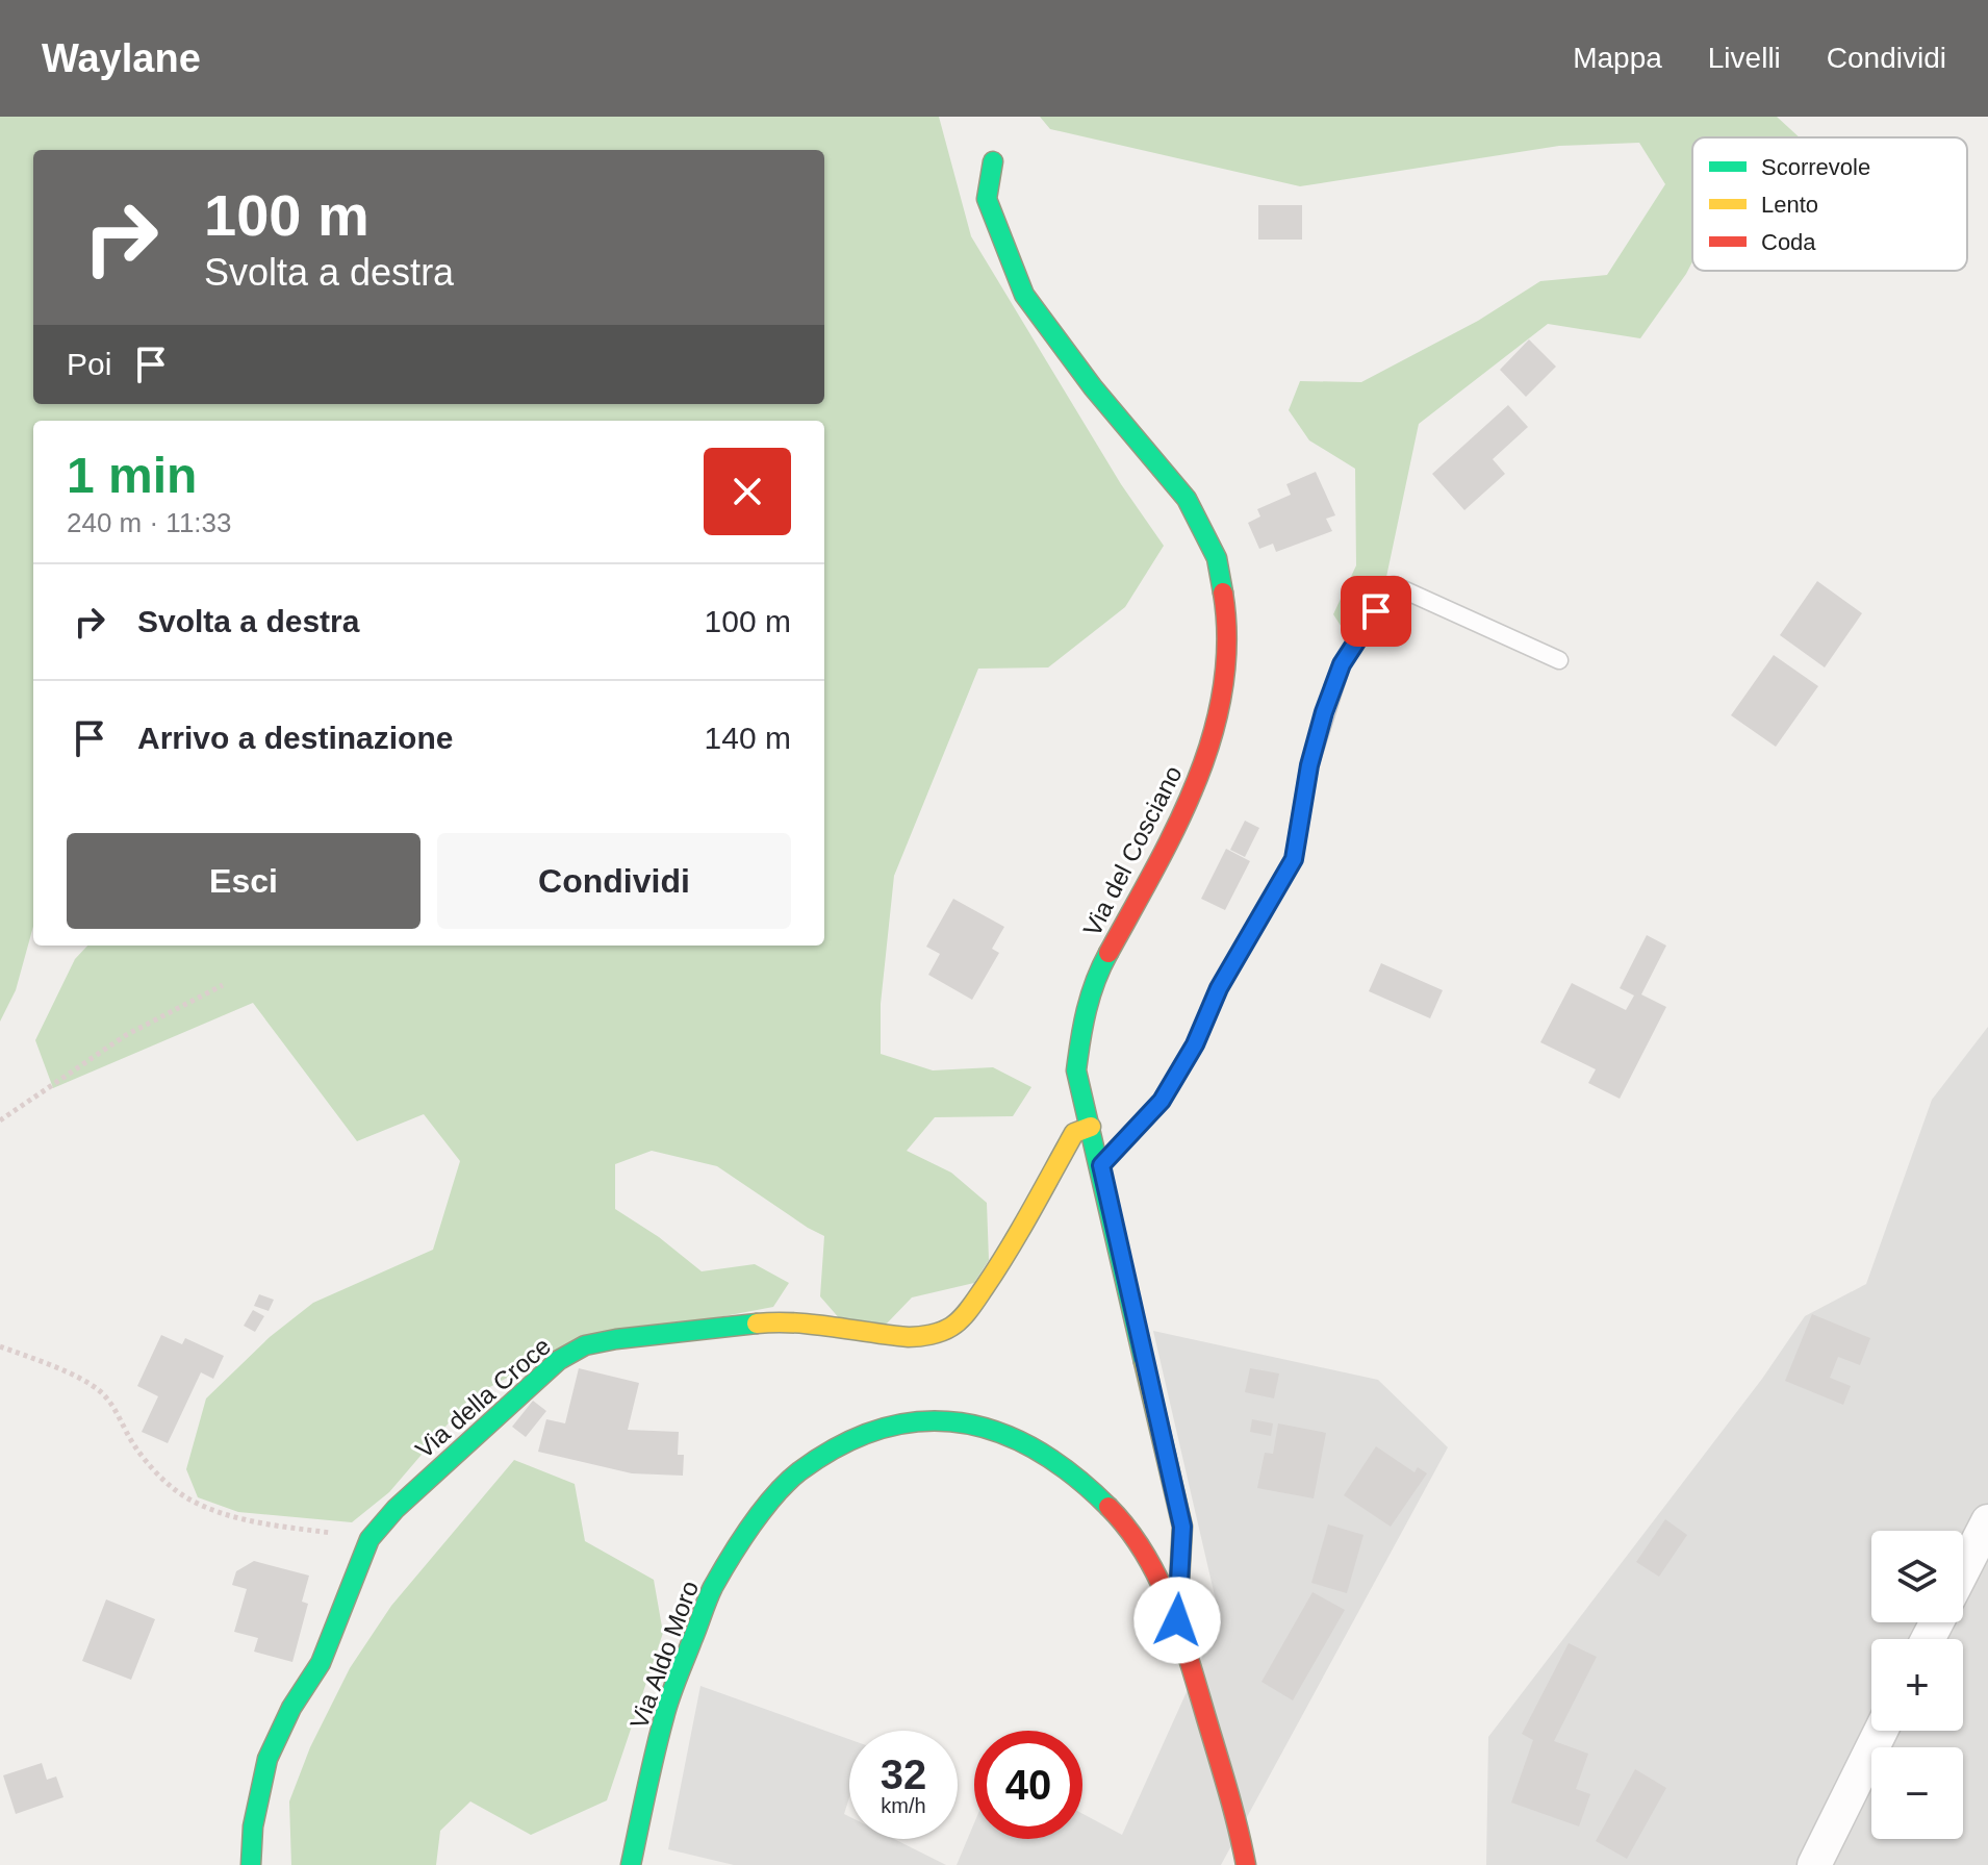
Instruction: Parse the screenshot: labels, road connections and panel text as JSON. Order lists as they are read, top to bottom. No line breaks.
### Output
{"streets":{"street":["Via del Cosciano","Via della Croce","Via Aldo Moro"]},"crossings":[["Via del Cosciano","Via della Croce"],["Via del Cosciano","Via Aldo Moro"]],"legend":["Scorrevole","Lento","Coda"],"page":{"header":"Waylane","nav":["Mappa","Livelli","Condividi"],"turn":["100 m","Svolta a destra"],"then":"Poi","heading":["1 min","240 m · 11:33"],"list":[{"name":"Svolta a destra","value":"100 m"},{"name":"Arrivo a destinazione","value":"140 m"}],"buttons":["Esci","Condividi"],"map_buttons":["+","−"],"speed":"32 km/h","limit":"40"}}
